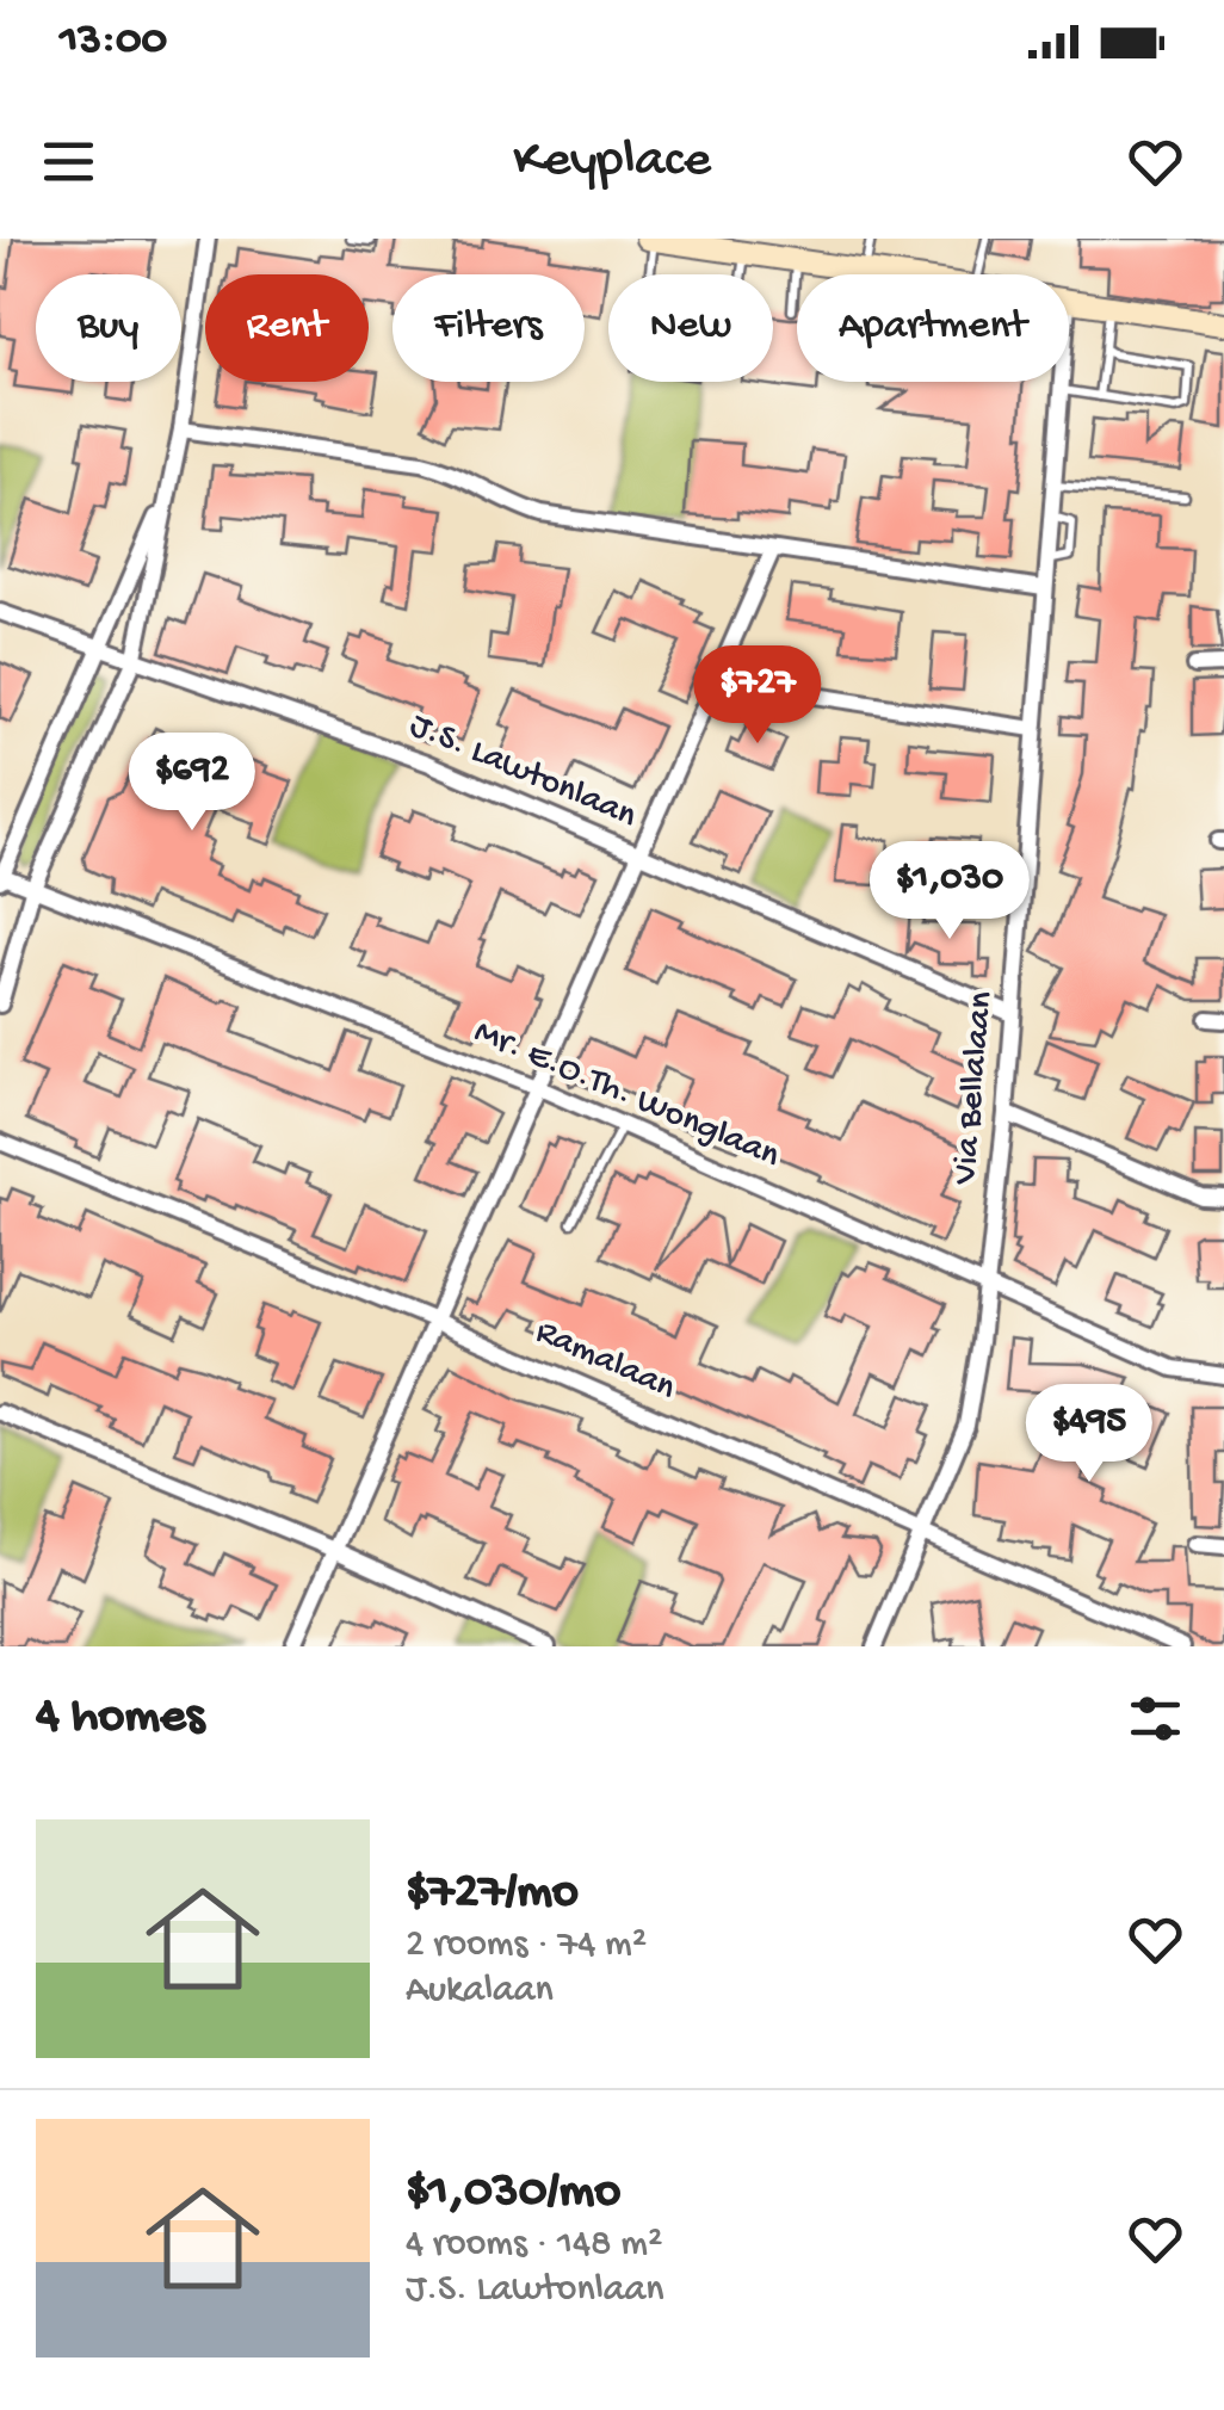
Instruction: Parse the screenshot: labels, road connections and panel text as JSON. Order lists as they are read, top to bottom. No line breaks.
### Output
{"streets":{"street":["J.S. Lawtonlaan","Via Bellalaan","Mr. E.O.Th. Wonglaan","Ramalaan"]},"crossings":[["J.S. Lawtonlaan","Via Bellalaan"],["Via Bellalaan","Mr. E.O.Th. Wonglaan"],["Via Bellalaan","Ramalaan"]],"page":{"status":"13:00","header":"Keyplace","chip":["Buy","Rent","Filters","New","Apartment"],"price":["$727","$692","$1,030","$495"],"heading":"4 homes","list":[{"name":"$727/mo","note":"2 rooms · 74 m² · Aukalaan"},{"name":"$1,030/mo","note":"4 rooms · 148 m² · J.S. Lawtonlaan"}]}}
